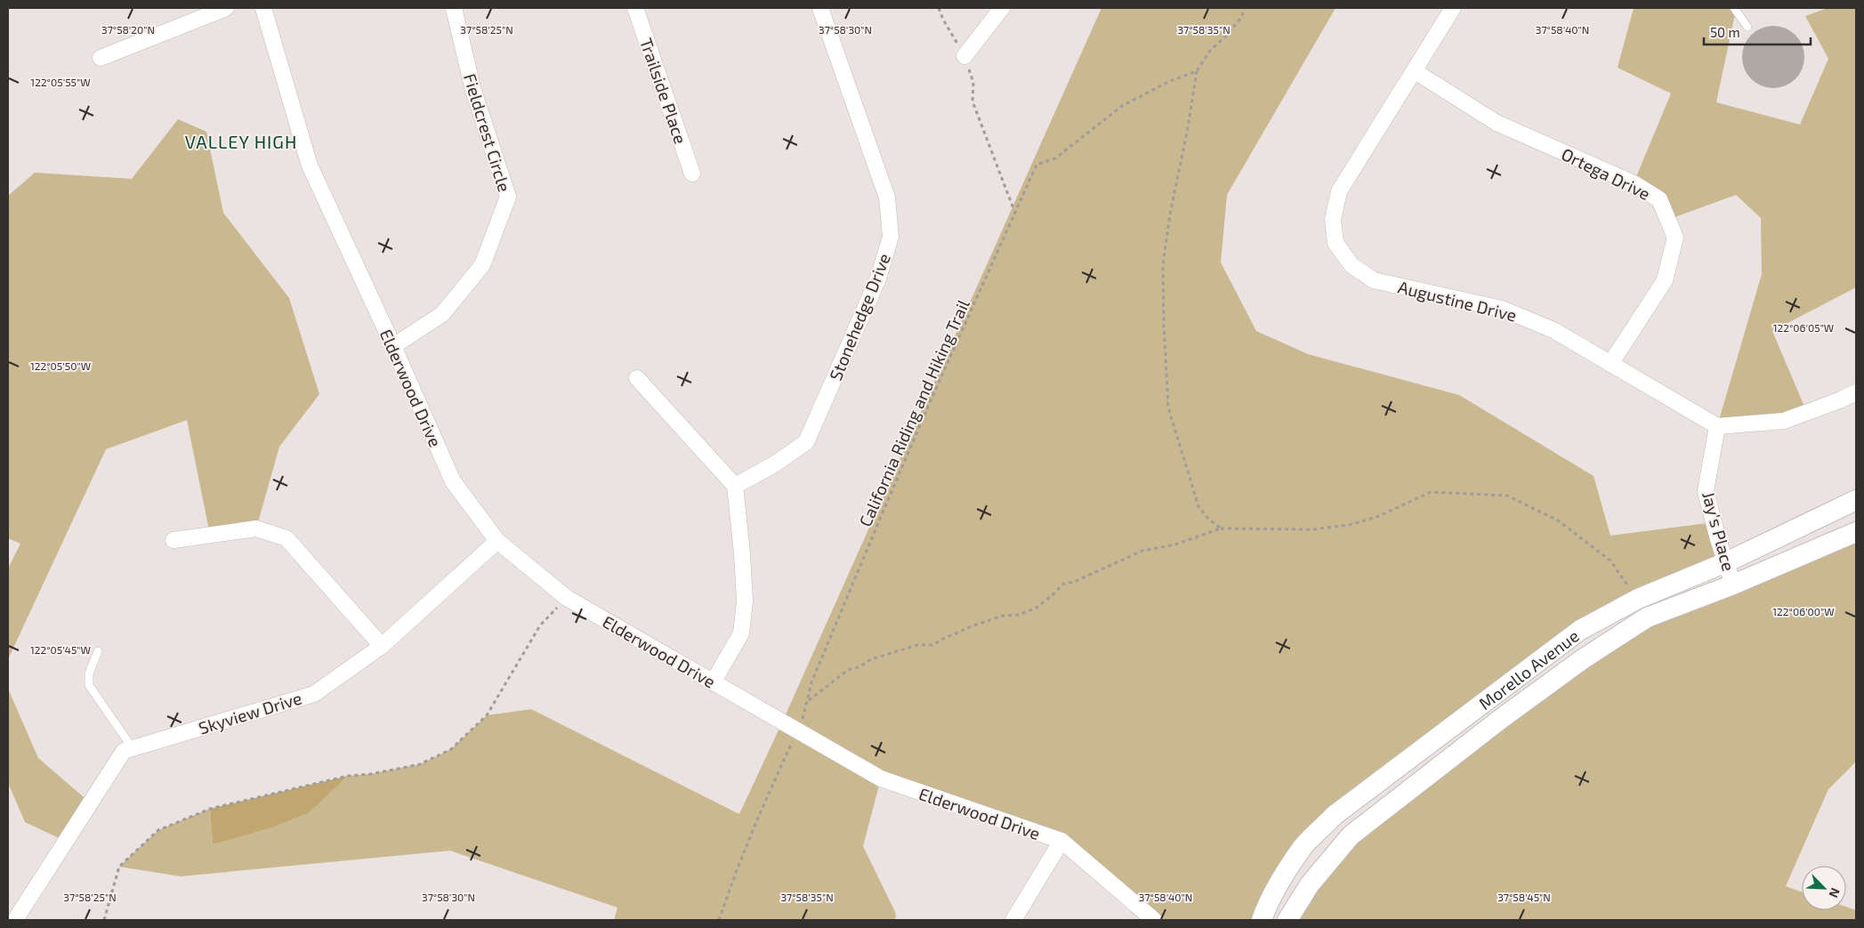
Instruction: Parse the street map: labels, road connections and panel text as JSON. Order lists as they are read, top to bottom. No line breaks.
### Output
{"streets":{"street":["Trailside Place","Fieldcrest Circle","Ortega Drive","Augustine Drive","Stonehedge Drive","Elderwood Drive","Jay's Place","Morello Avenue","Skyview Drive"],"path":["California Riding and Hiking Trail"]},"crossings":[["Fieldcrest Circle","Elderwood Drive"],["Ortega Drive","Augustine Drive"],["Augustine Drive","Jay's Place"],["Elderwood Drive","California Riding and Hiking Trail"],["Elderwood Drive","Skyview Drive"],["Jay's Place","Morello Avenue"]],"districts":["VALLEY HIGH"],"scale_bar":"50 m","north":"bottom right","coordinates":["37°58'20\"N","37°58'25\"N","37°58'30\"N","37°58'35\"N","37°58'40\"N","122°05'55\"W","122°06'05\"W","122°05'50\"W","122°06'00\"W","122°05'45\"W","37°58'45\"N"]}
